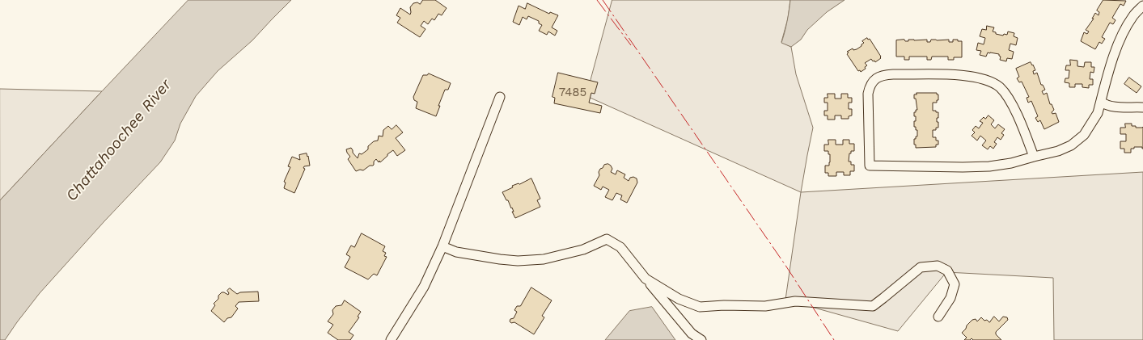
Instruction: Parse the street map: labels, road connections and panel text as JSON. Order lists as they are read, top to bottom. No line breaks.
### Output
{"water":["Chattahoochee River"],"house_numbers":["7485"]}
